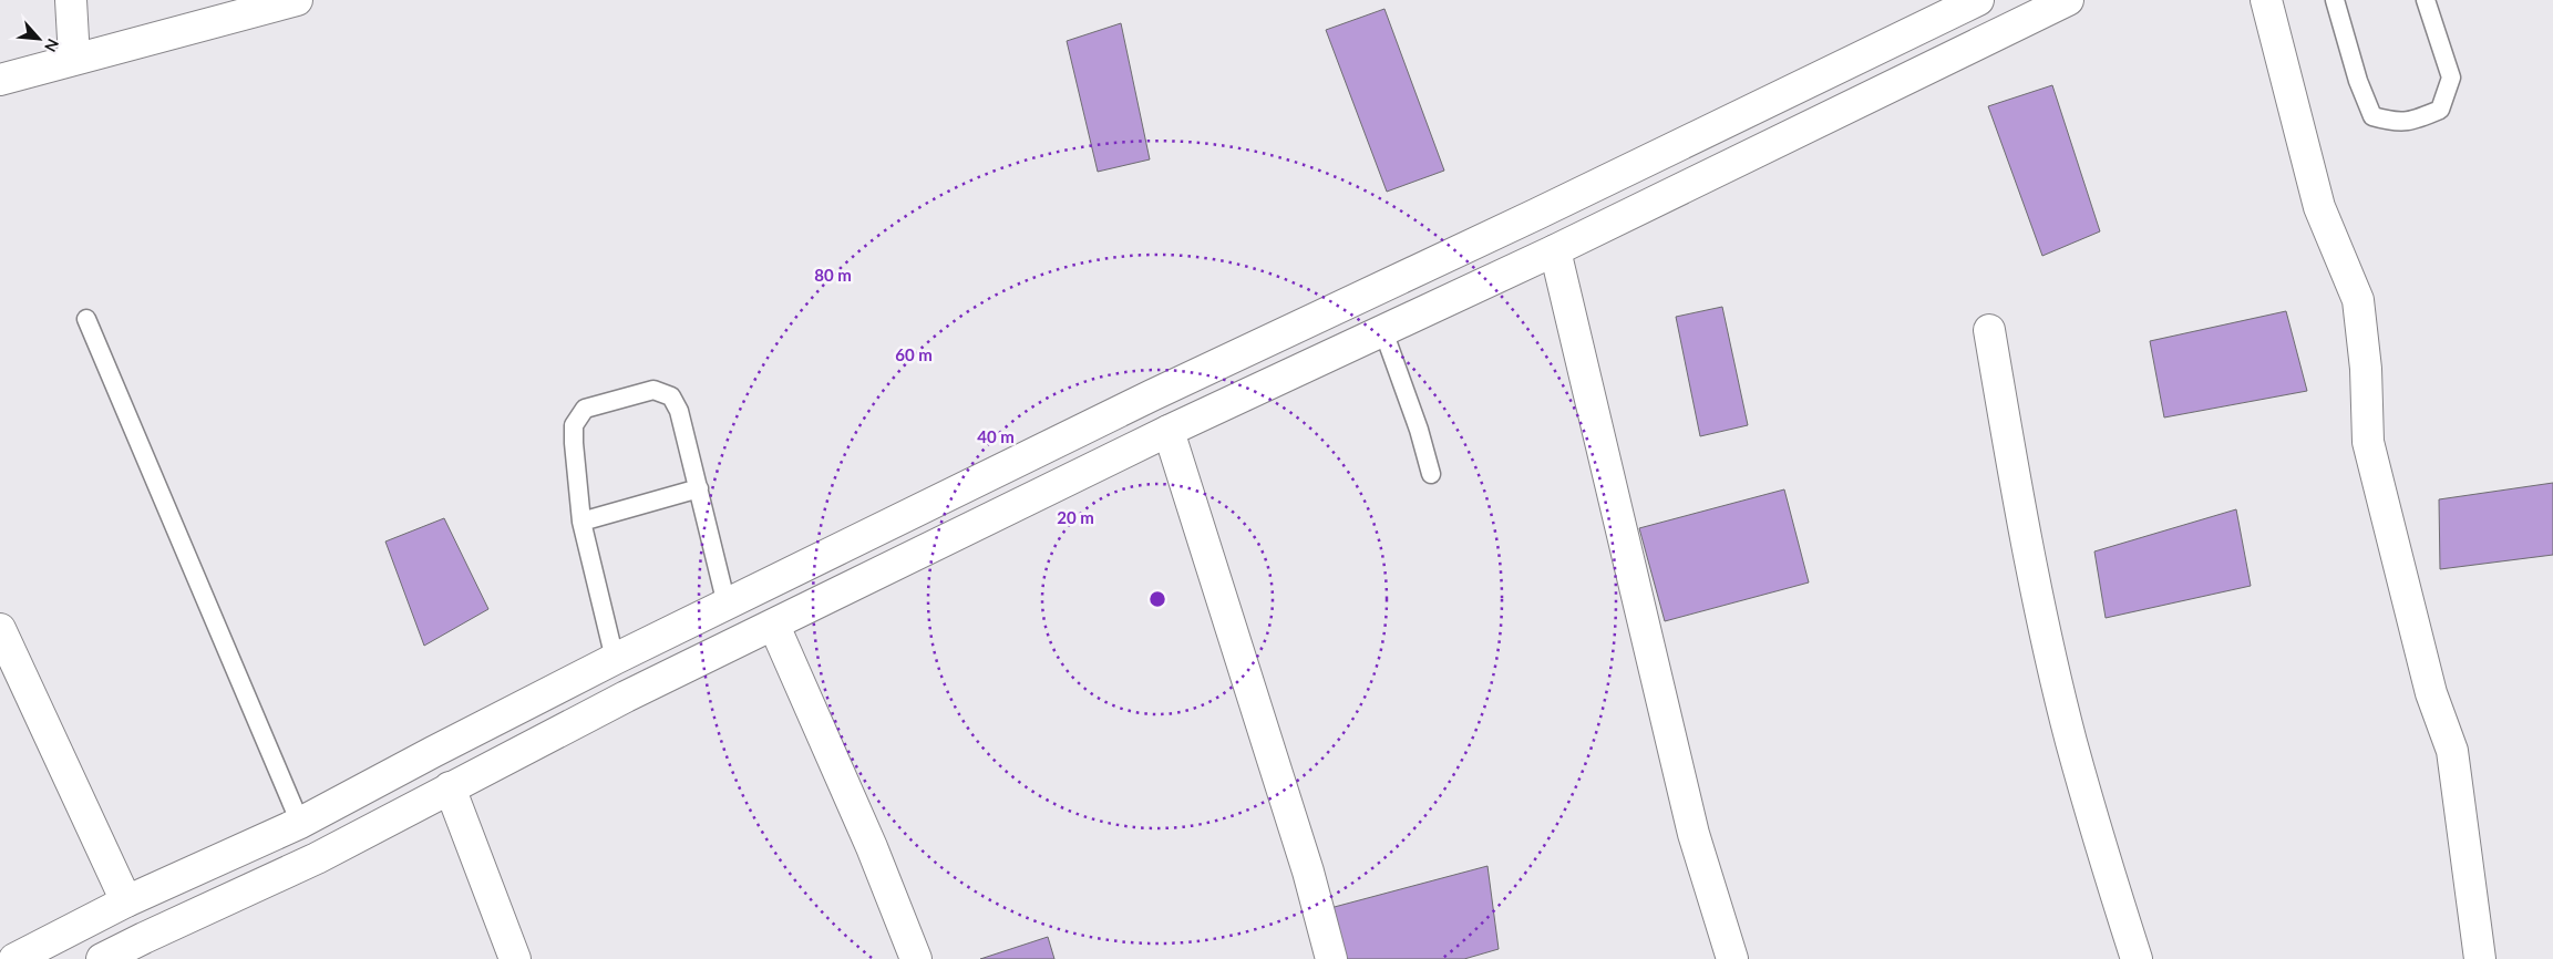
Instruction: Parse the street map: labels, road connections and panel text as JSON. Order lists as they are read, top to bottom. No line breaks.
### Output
{"north":"bottom right","rings":["80 m","60 m","40 m","20 m"]}
